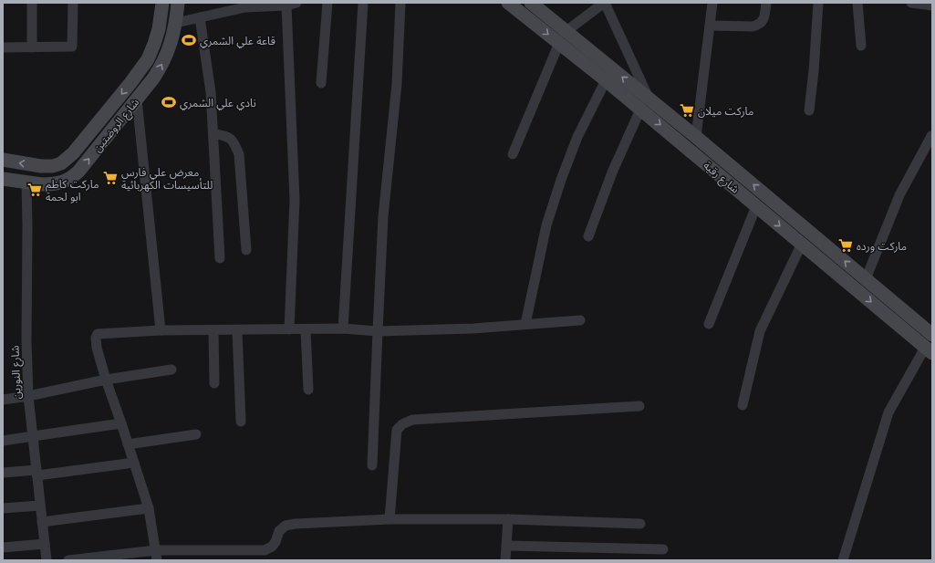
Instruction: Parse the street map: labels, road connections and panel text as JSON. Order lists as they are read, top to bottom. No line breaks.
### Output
{"streets":{"street":["شارع الروضتين","شارع رقية","شارع النورين"]},"crossings":[["شارع الروضتين","شارع النورين"]],"places":{"sports":["قاعة علي الشمري","نادي علي الشمري"],"supermarket":["ماركت ميلان","معرض علي فارس للتأسيسات الكهربائية","ماركت كاظم ابو لحمة","ماركت ورده"]}}
